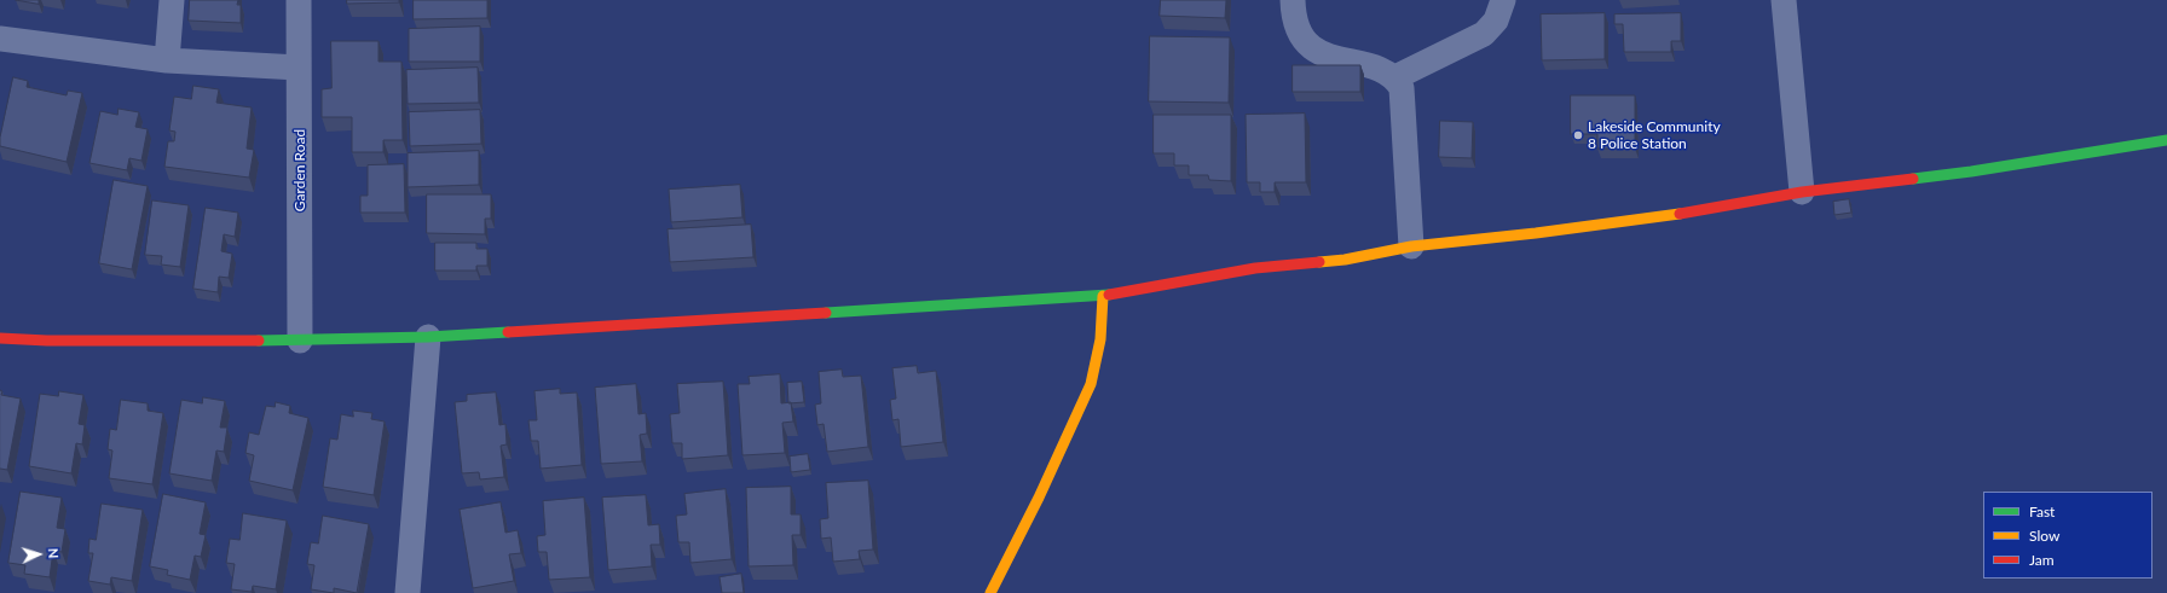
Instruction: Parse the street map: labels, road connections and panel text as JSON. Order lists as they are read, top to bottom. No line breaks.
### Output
{"streets":{"street":["Garden Road"]},"places":["Lakeside Community 8 Police Station"],"legend":["Fast","Slow","Jam"],"north":"right"}
